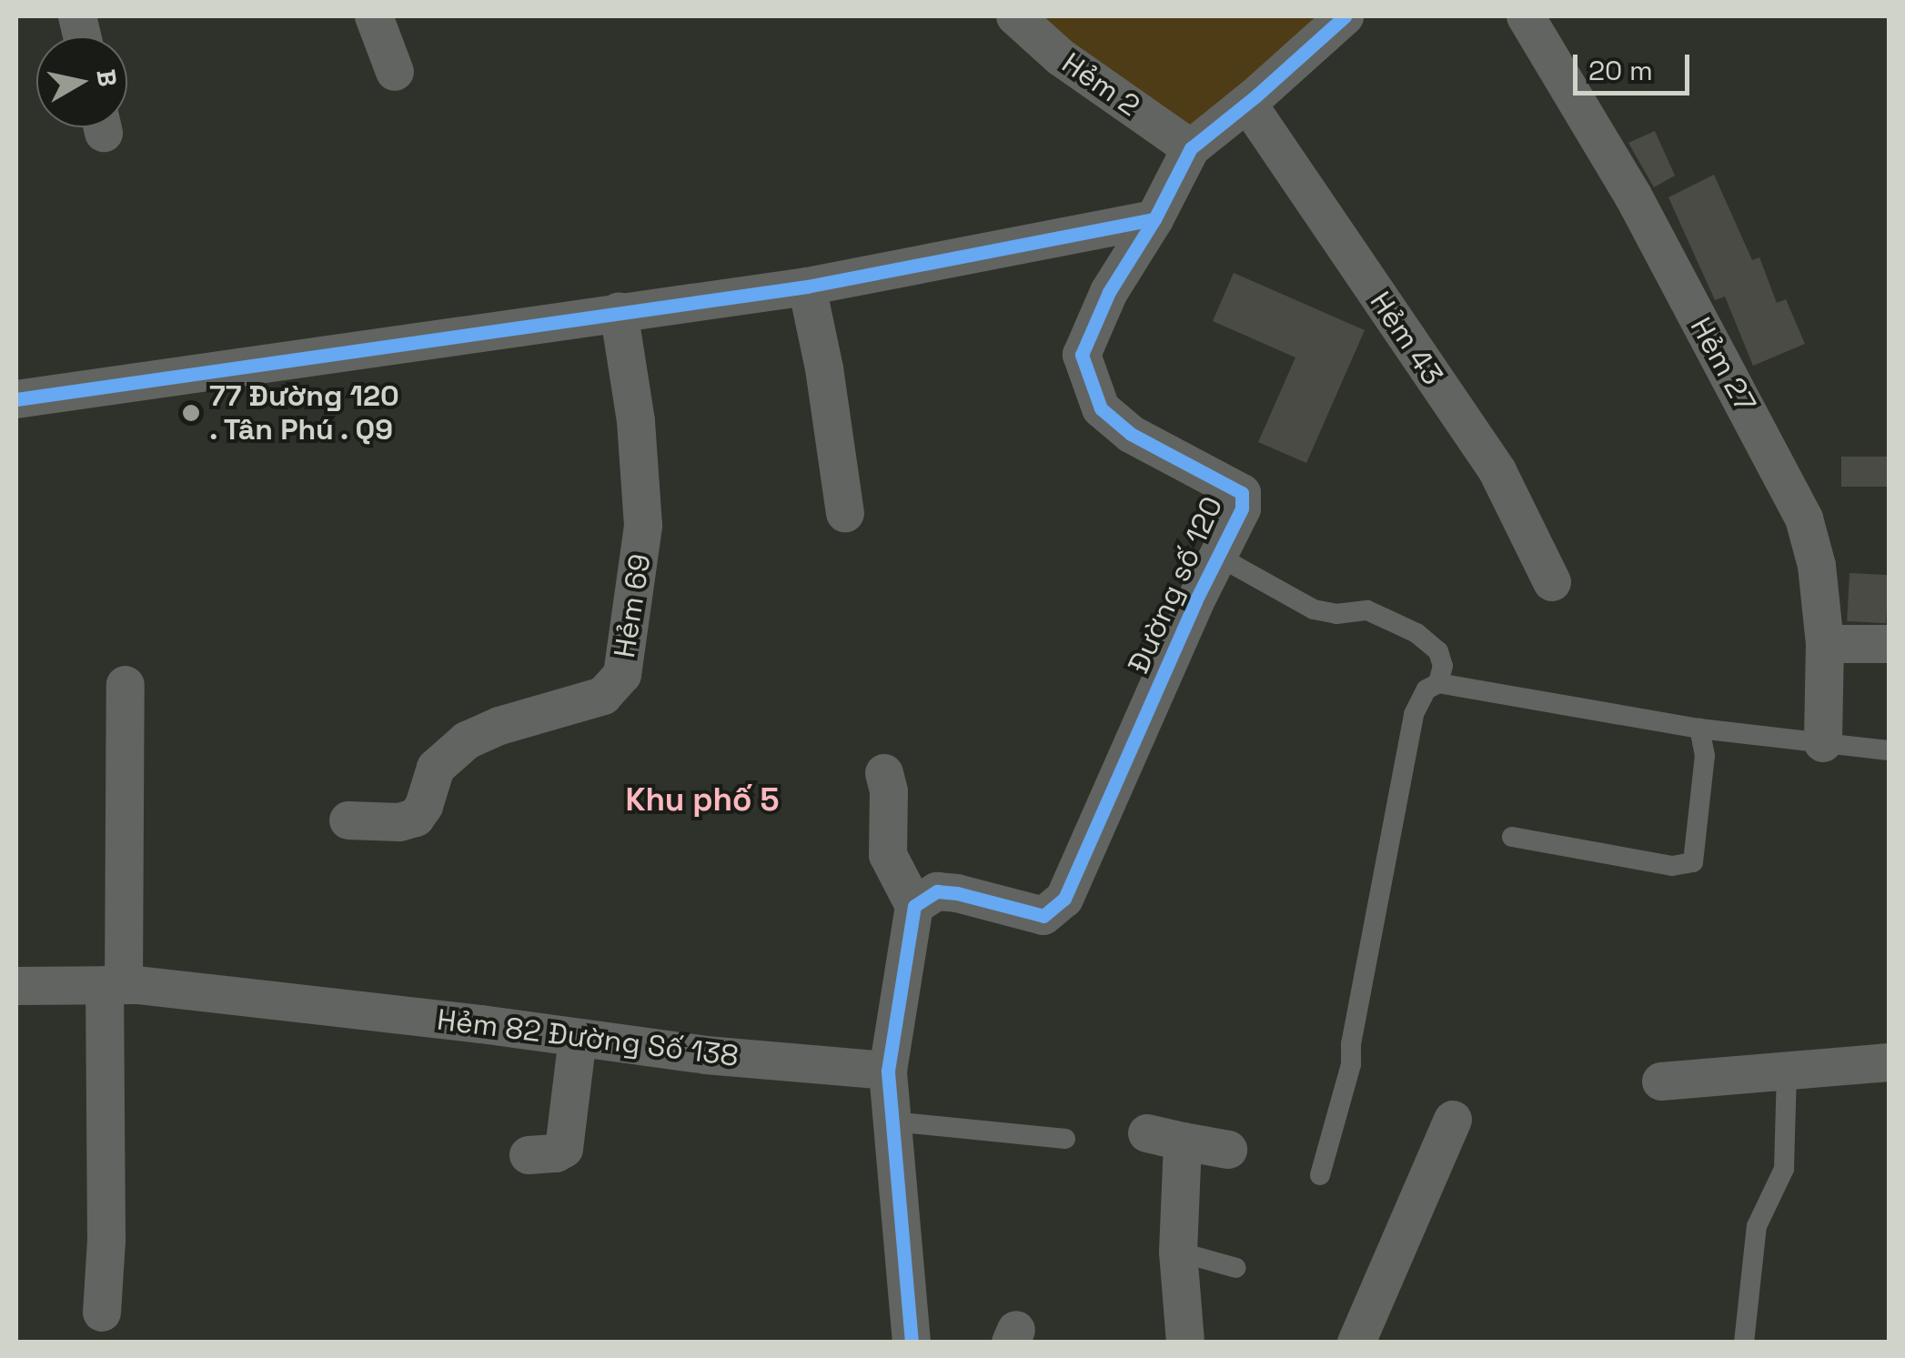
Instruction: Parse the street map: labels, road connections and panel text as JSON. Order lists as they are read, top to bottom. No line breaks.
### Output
{"streets":{"street":["Hẻm 2","Hẻm 43","Hẻm 27","Đường số 120","Hẻm 69","Hẻm 82 Đường Số 138"]},"crossings":[["Hẻm 2","Đường số 120"],["Hẻm 43","Đường số 120"]],"districts":["Khu phố 5"],"places":["77 Đường 120 . Tân Phú . Q9"],"scale_bar":"20 m","north":"right"}
